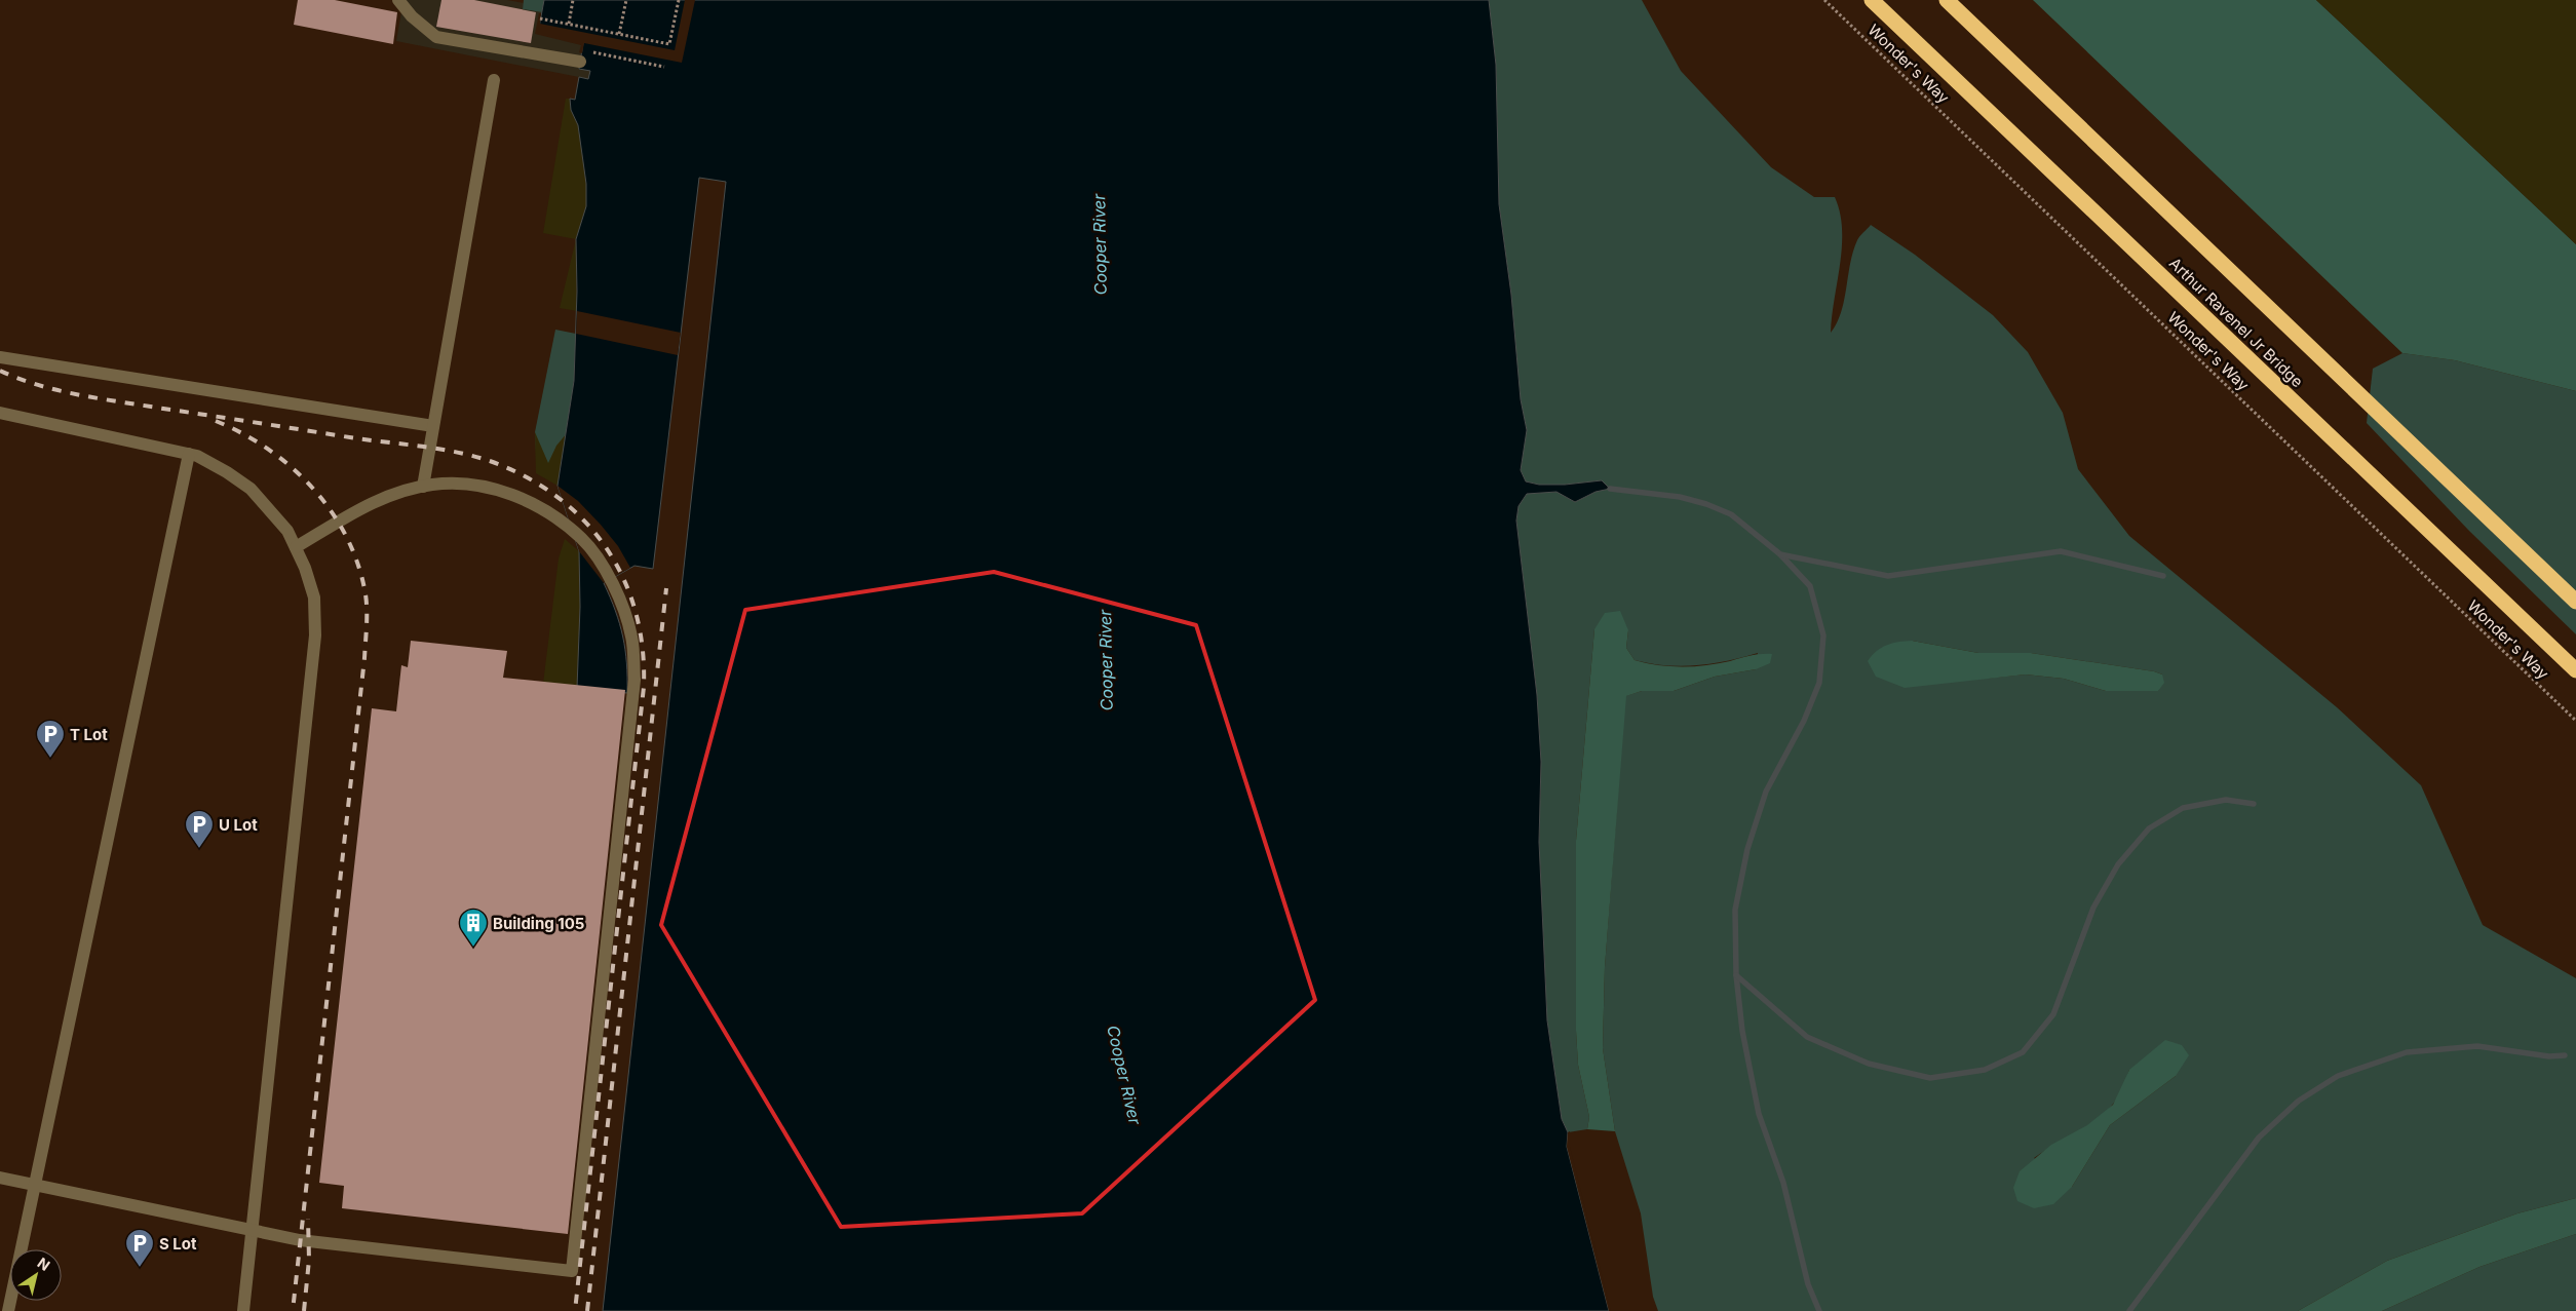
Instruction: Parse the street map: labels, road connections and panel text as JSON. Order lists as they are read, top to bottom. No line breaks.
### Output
{"streets":{"highway":["Arthur Ravenel Jr Bridge"],"path":["Wonder's Way"]},"water":["Cooper River"],"places":{"parking":["T Lot","U Lot","S Lot"],"building":["Building 105"]},"north":"top right"}
